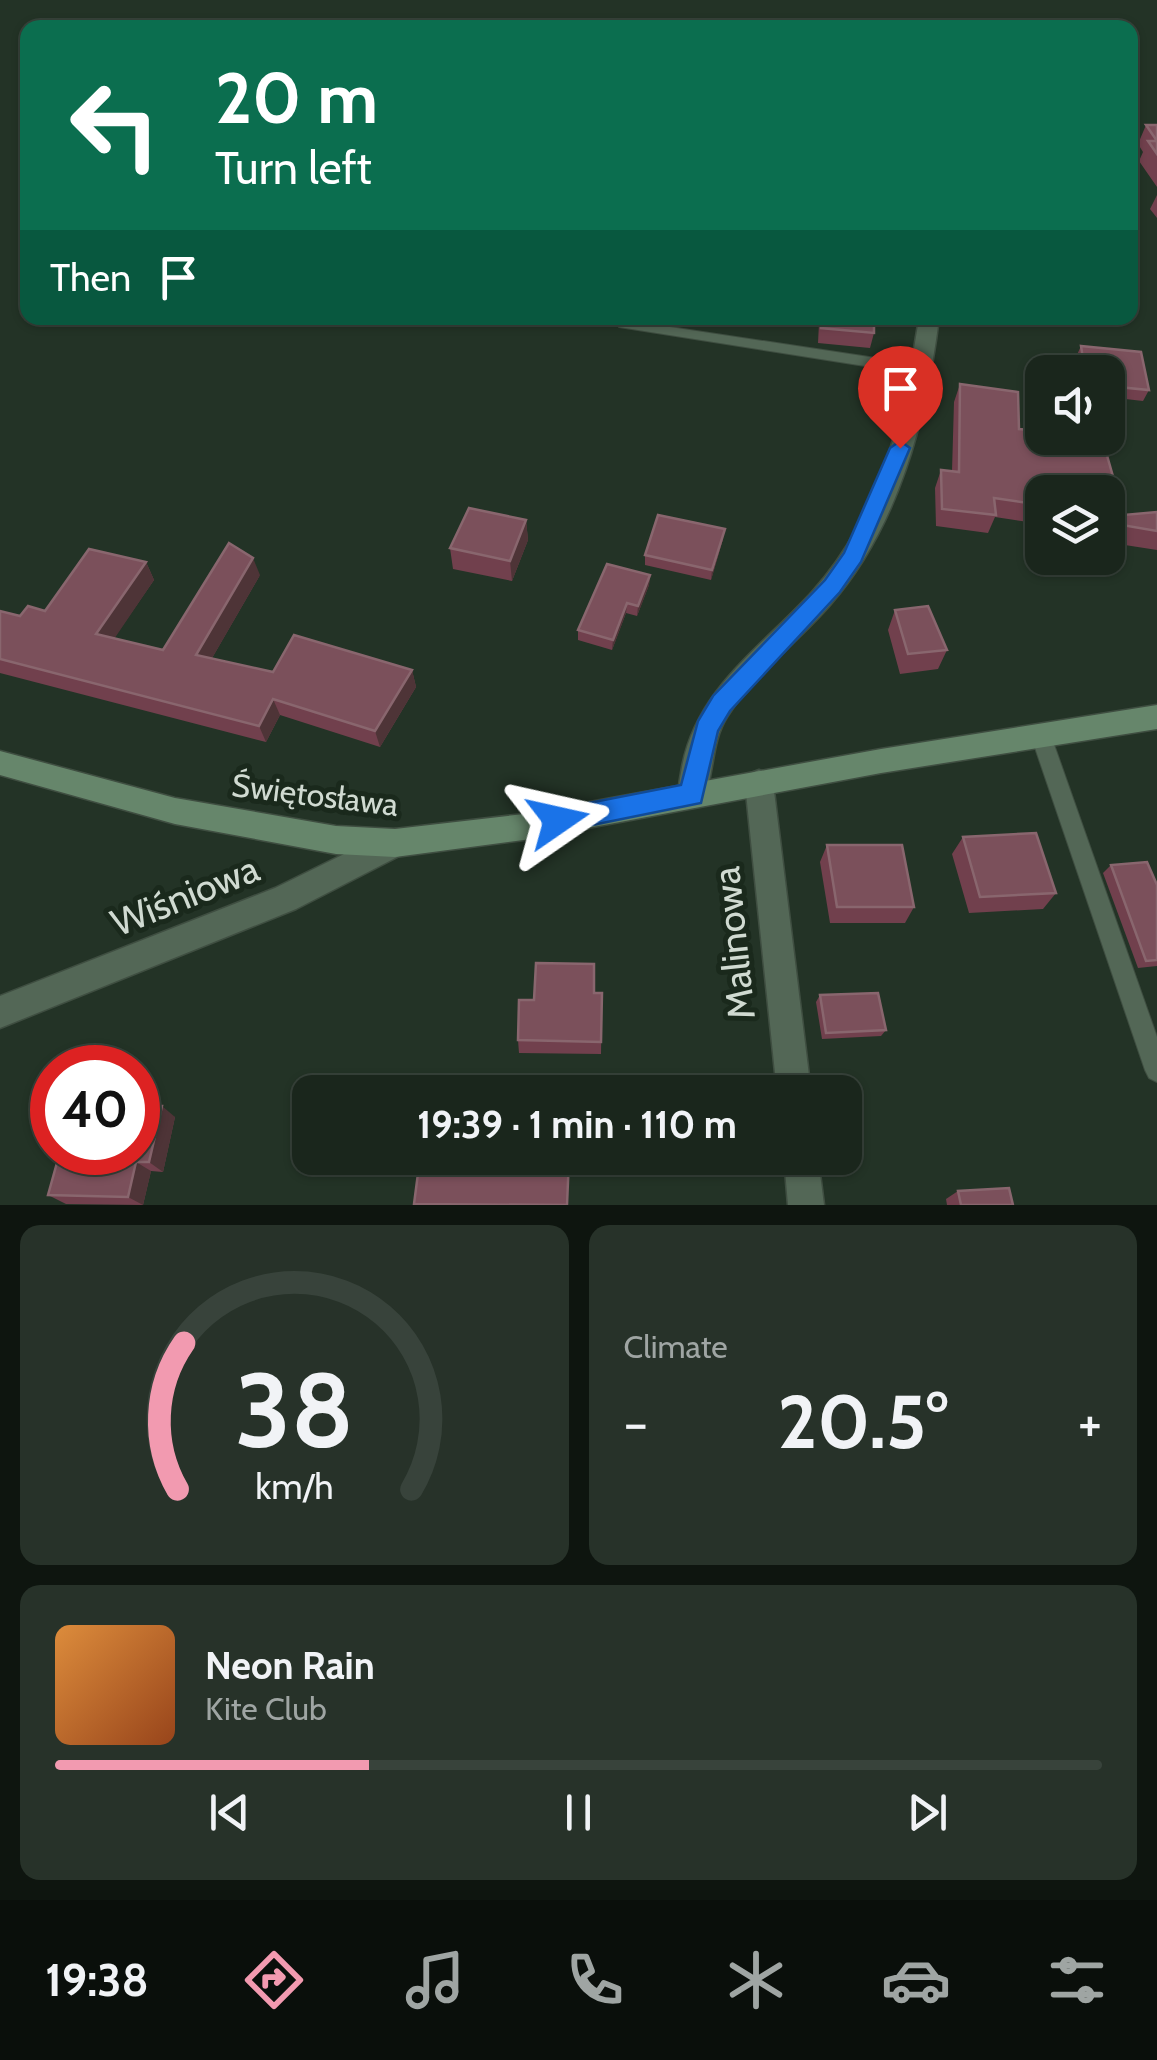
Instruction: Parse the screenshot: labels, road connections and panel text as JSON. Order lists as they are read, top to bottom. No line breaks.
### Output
{"streets":{"street":["Świętosława","Wiśniowa","Malinowa"]},"crossings":[["Świętosława","Wiśniowa"],["Świętosława","Malinowa"]],"page":{"turn":["20 m","Turn left"],"then":"Then","limit":"40","trip":"19:39 · 1 min · 110 m","tile":"Climate","heat":["−","20.5°","+"],"song":["Neon Rain","Kite Club"],"tabs":"19:38","gauge":["38","km/h"]}}
